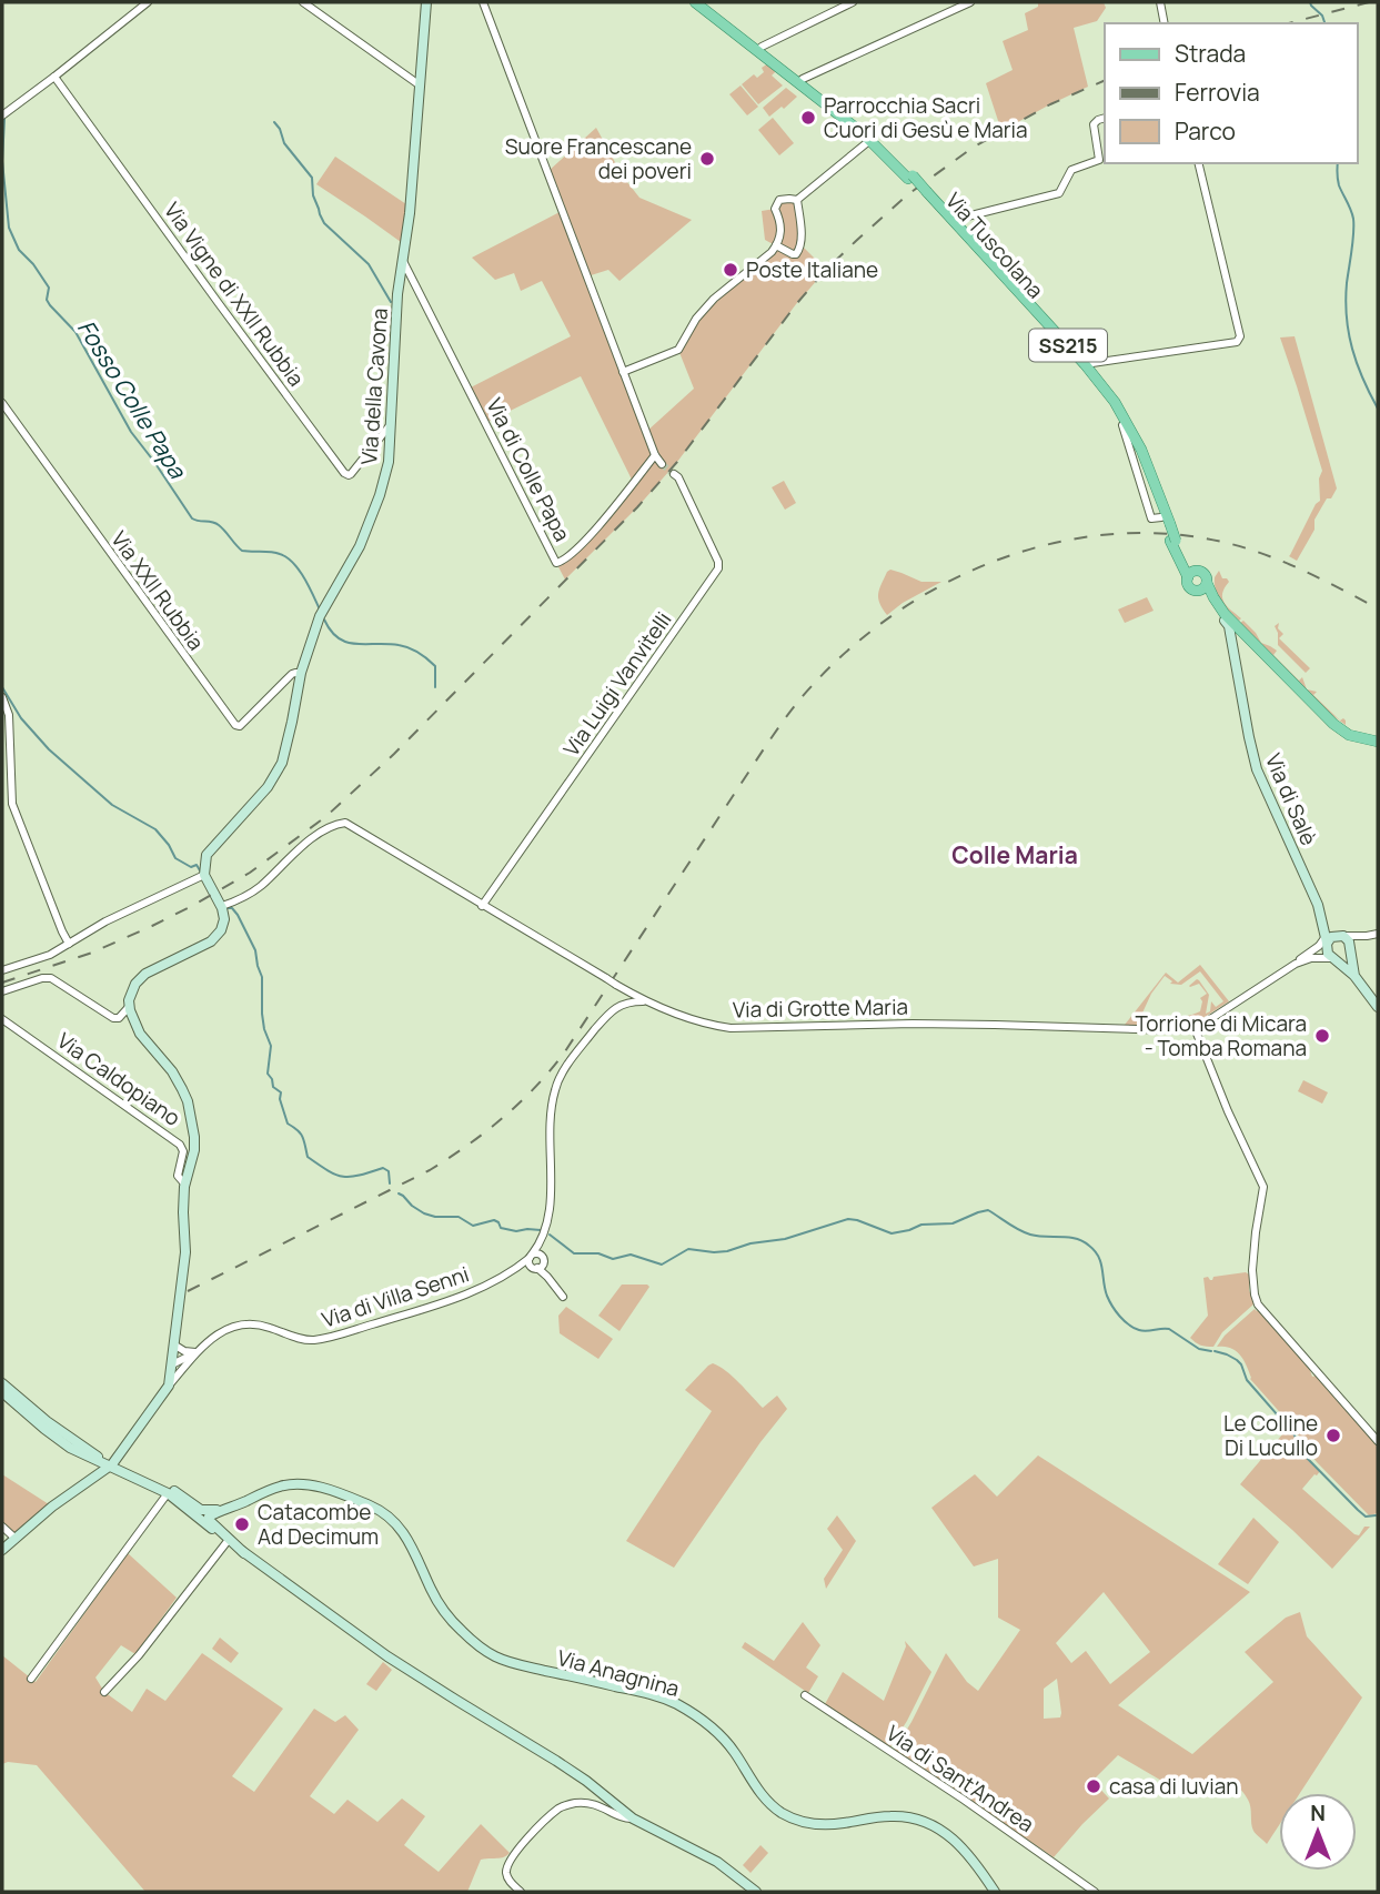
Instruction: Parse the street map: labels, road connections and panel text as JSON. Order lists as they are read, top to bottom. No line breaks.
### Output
{"streets":{"main road":["Via Tuscolana","SS215","Via della Cavona","Via di Salè","Via Anagnina"],"street":["Via Vigne di XXII Rubbia","Via di Colle Papa","Via XXII Rubbia","Via Luigi Vanvitelli","Via di Grotte Maria","Via Caldopiano","Via di Villa Senni","Via di Sant'Andrea"]},"crossings":[["Via Vigne di XXII Rubbia","Via della Cavona"],["Via della Cavona","Via di Colle Papa"],["Via della Cavona","Via XXII Rubbia"],["Via Luigi Vanvitelli","Via di Grotte Maria"],["Via di Salè","Via di Grotte Maria"],["Via di Grotte Maria","Via di Villa Senni"]],"districts":["Colle Maria"],"water":["Fosso Colle Papa"],"places":["Parrocchia Sacri Cuori di Gesù e Maria","Suore Francescane dei poveri","Poste Italiane","Torrione di Micara - Tomba Romana","Le Colline Di Lucullo","Catacombe Ad Decimum","casa di luvian"],"legend":["Strada","Ferrovia","Parco"],"north":"top"}
